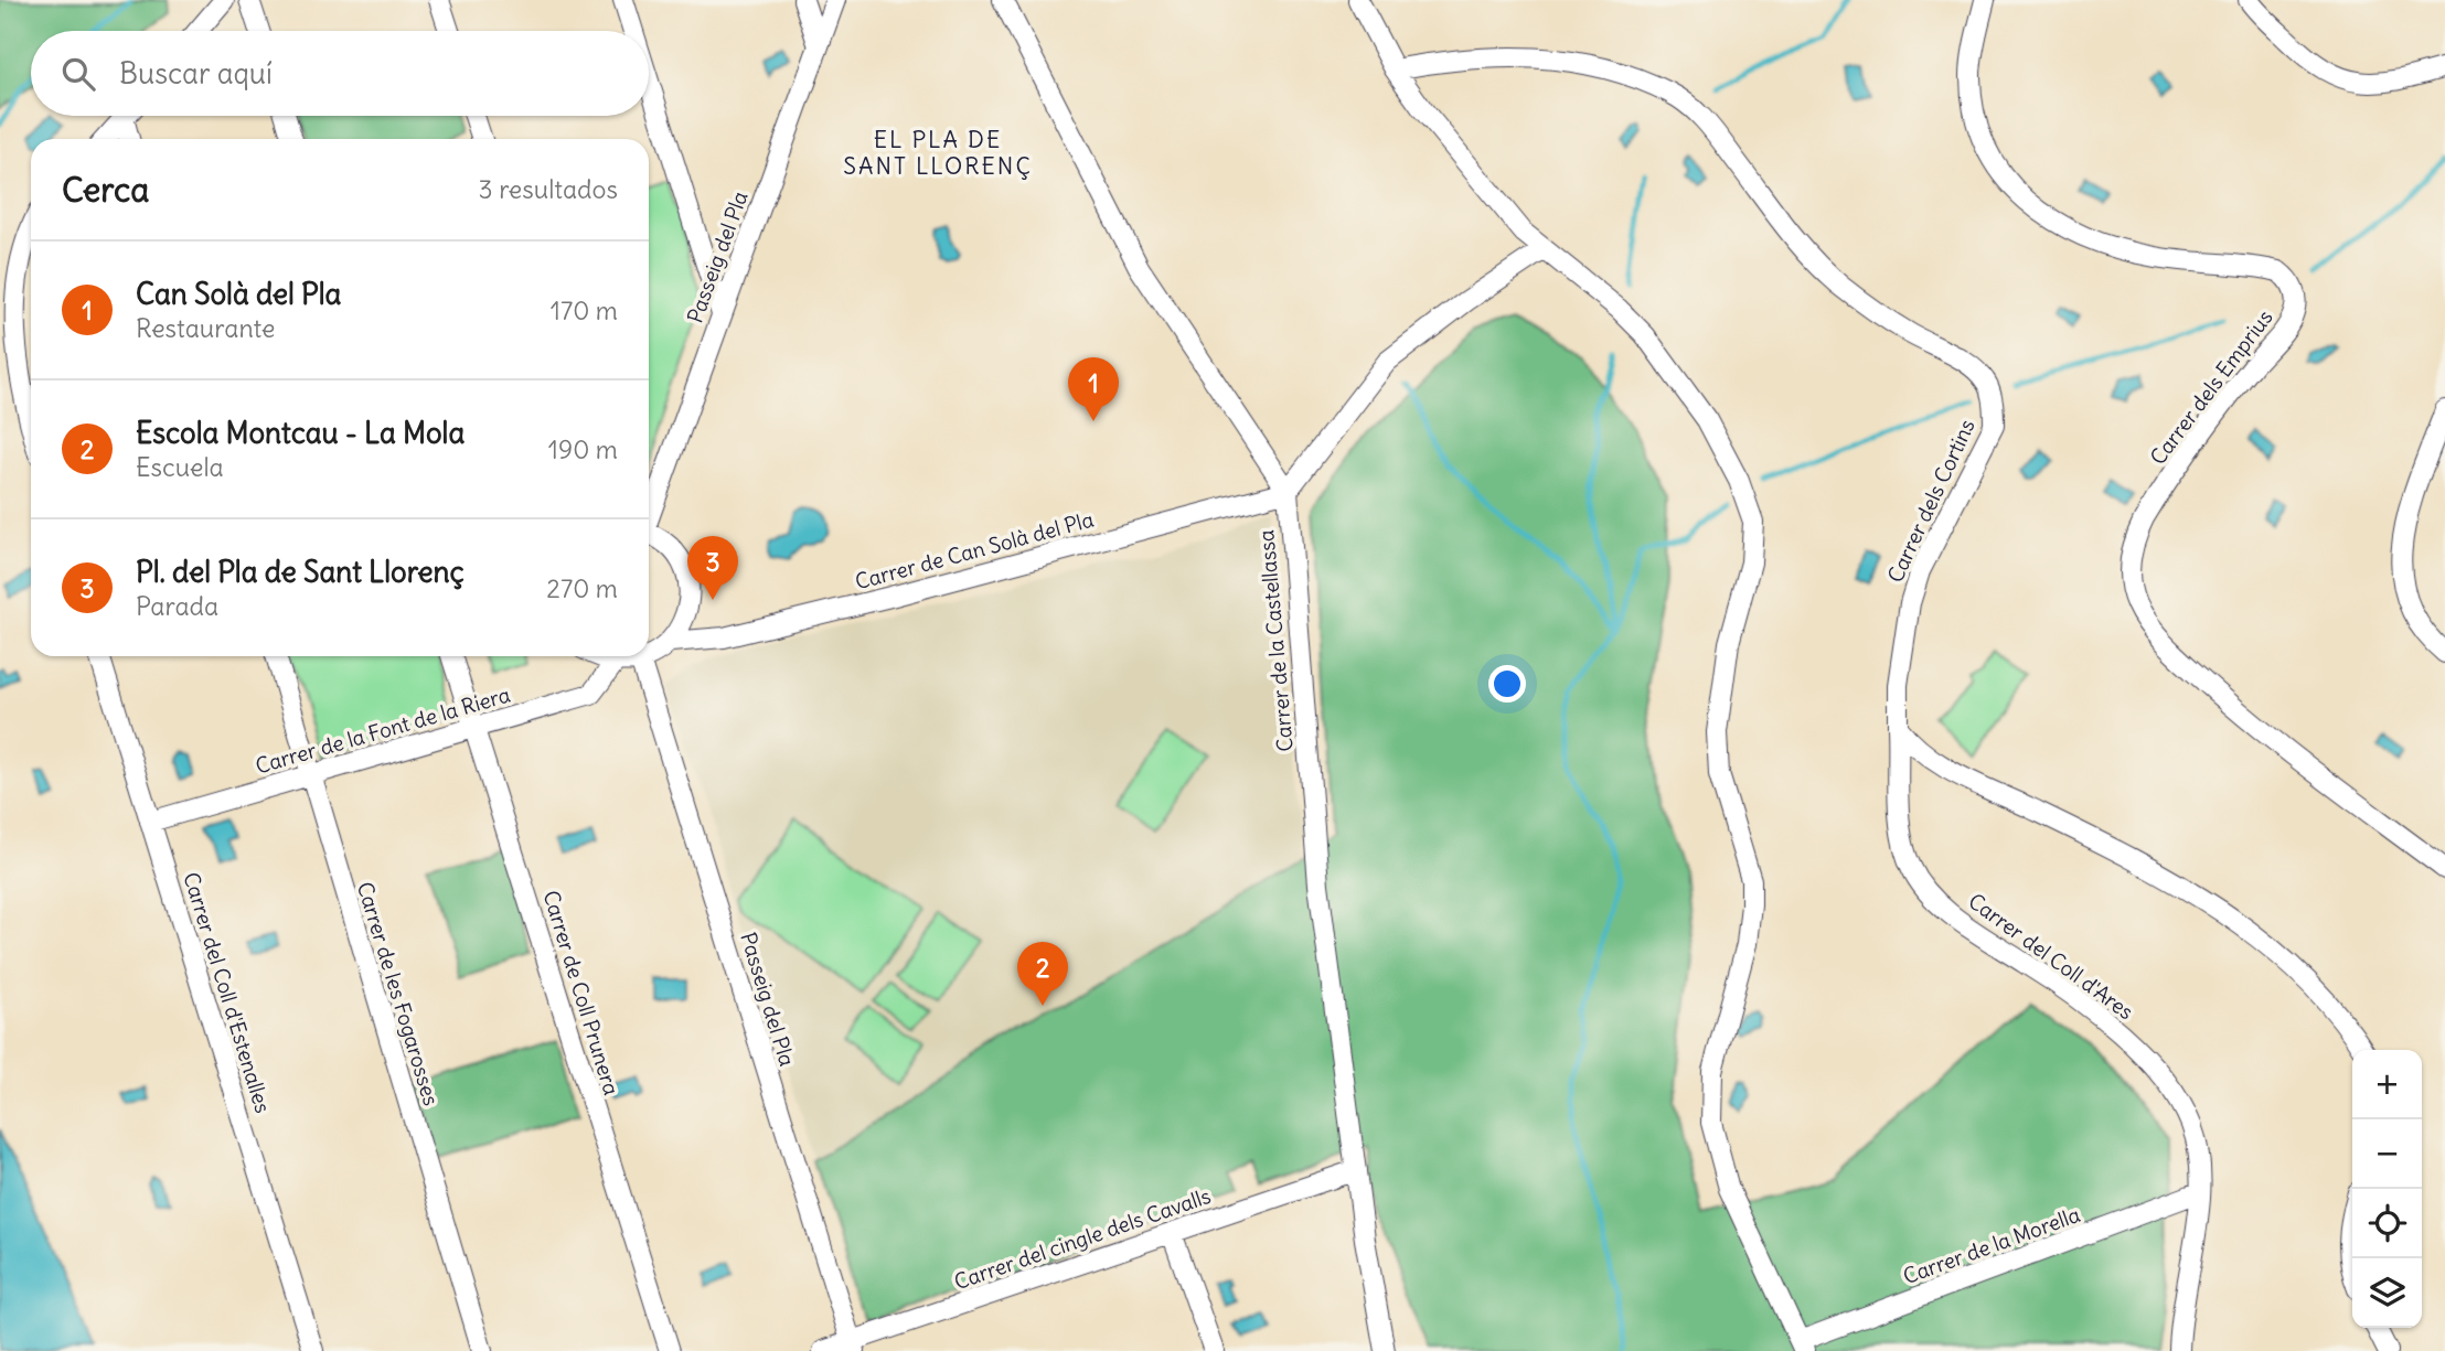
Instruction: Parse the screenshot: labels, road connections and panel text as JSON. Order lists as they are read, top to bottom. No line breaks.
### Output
{"streets":{"street":["Passeig del Pla","Carrer dels Emprius","Carrer dels Cortins","Carrer de Can Solà del Pla","Carrer de la Castellassa","Carrer de la Font de la Riera","Carrer del Coll d'Ares","Carrer del Coll d'Estenalles","Carrer de Coll Prunera","Carrer de les Fogarosses","Carrer del cingle dels Cavalls","Carrer de la Morella"]},"crossings":[["Passeig del Pla","Carrer del cingle dels Cavalls"],["Carrer dels Cortins","Carrer del Coll d'Ares"],["Carrer de Can Solà del Pla","Carrer de la Castellassa"],["Carrer de la Castellassa","Carrer del cingle dels Cavalls"],["Carrer de la Font de la Riera","Carrer del Coll d'Estenalles"],["Carrer de la Font de la Riera","Carrer de Coll Prunera"],["Carrer de la Font de la Riera","Carrer de les Fogarosses"],["Carrer del Coll d'Ares","Carrer de la Morella"]],"districts":["EL PLA DE SANT LLORENÇ"],"page":{"search":"Buscar aquí","heading":["Cerca","3 resultados"],"list":[{"mark":"1","name":"Can Solà del Pla","note":"Restaurante","value":"170 m"},{"mark":"2","name":"Escola Montcau - La Mola","note":"Escuela","value":"190 m"},{"mark":"3","name":"Pl. del Pla de Sant Llorenç","note":"Parada","value":"270 m"}],"pins":["1","3","2"],"map_buttons":["+","−"]}}
